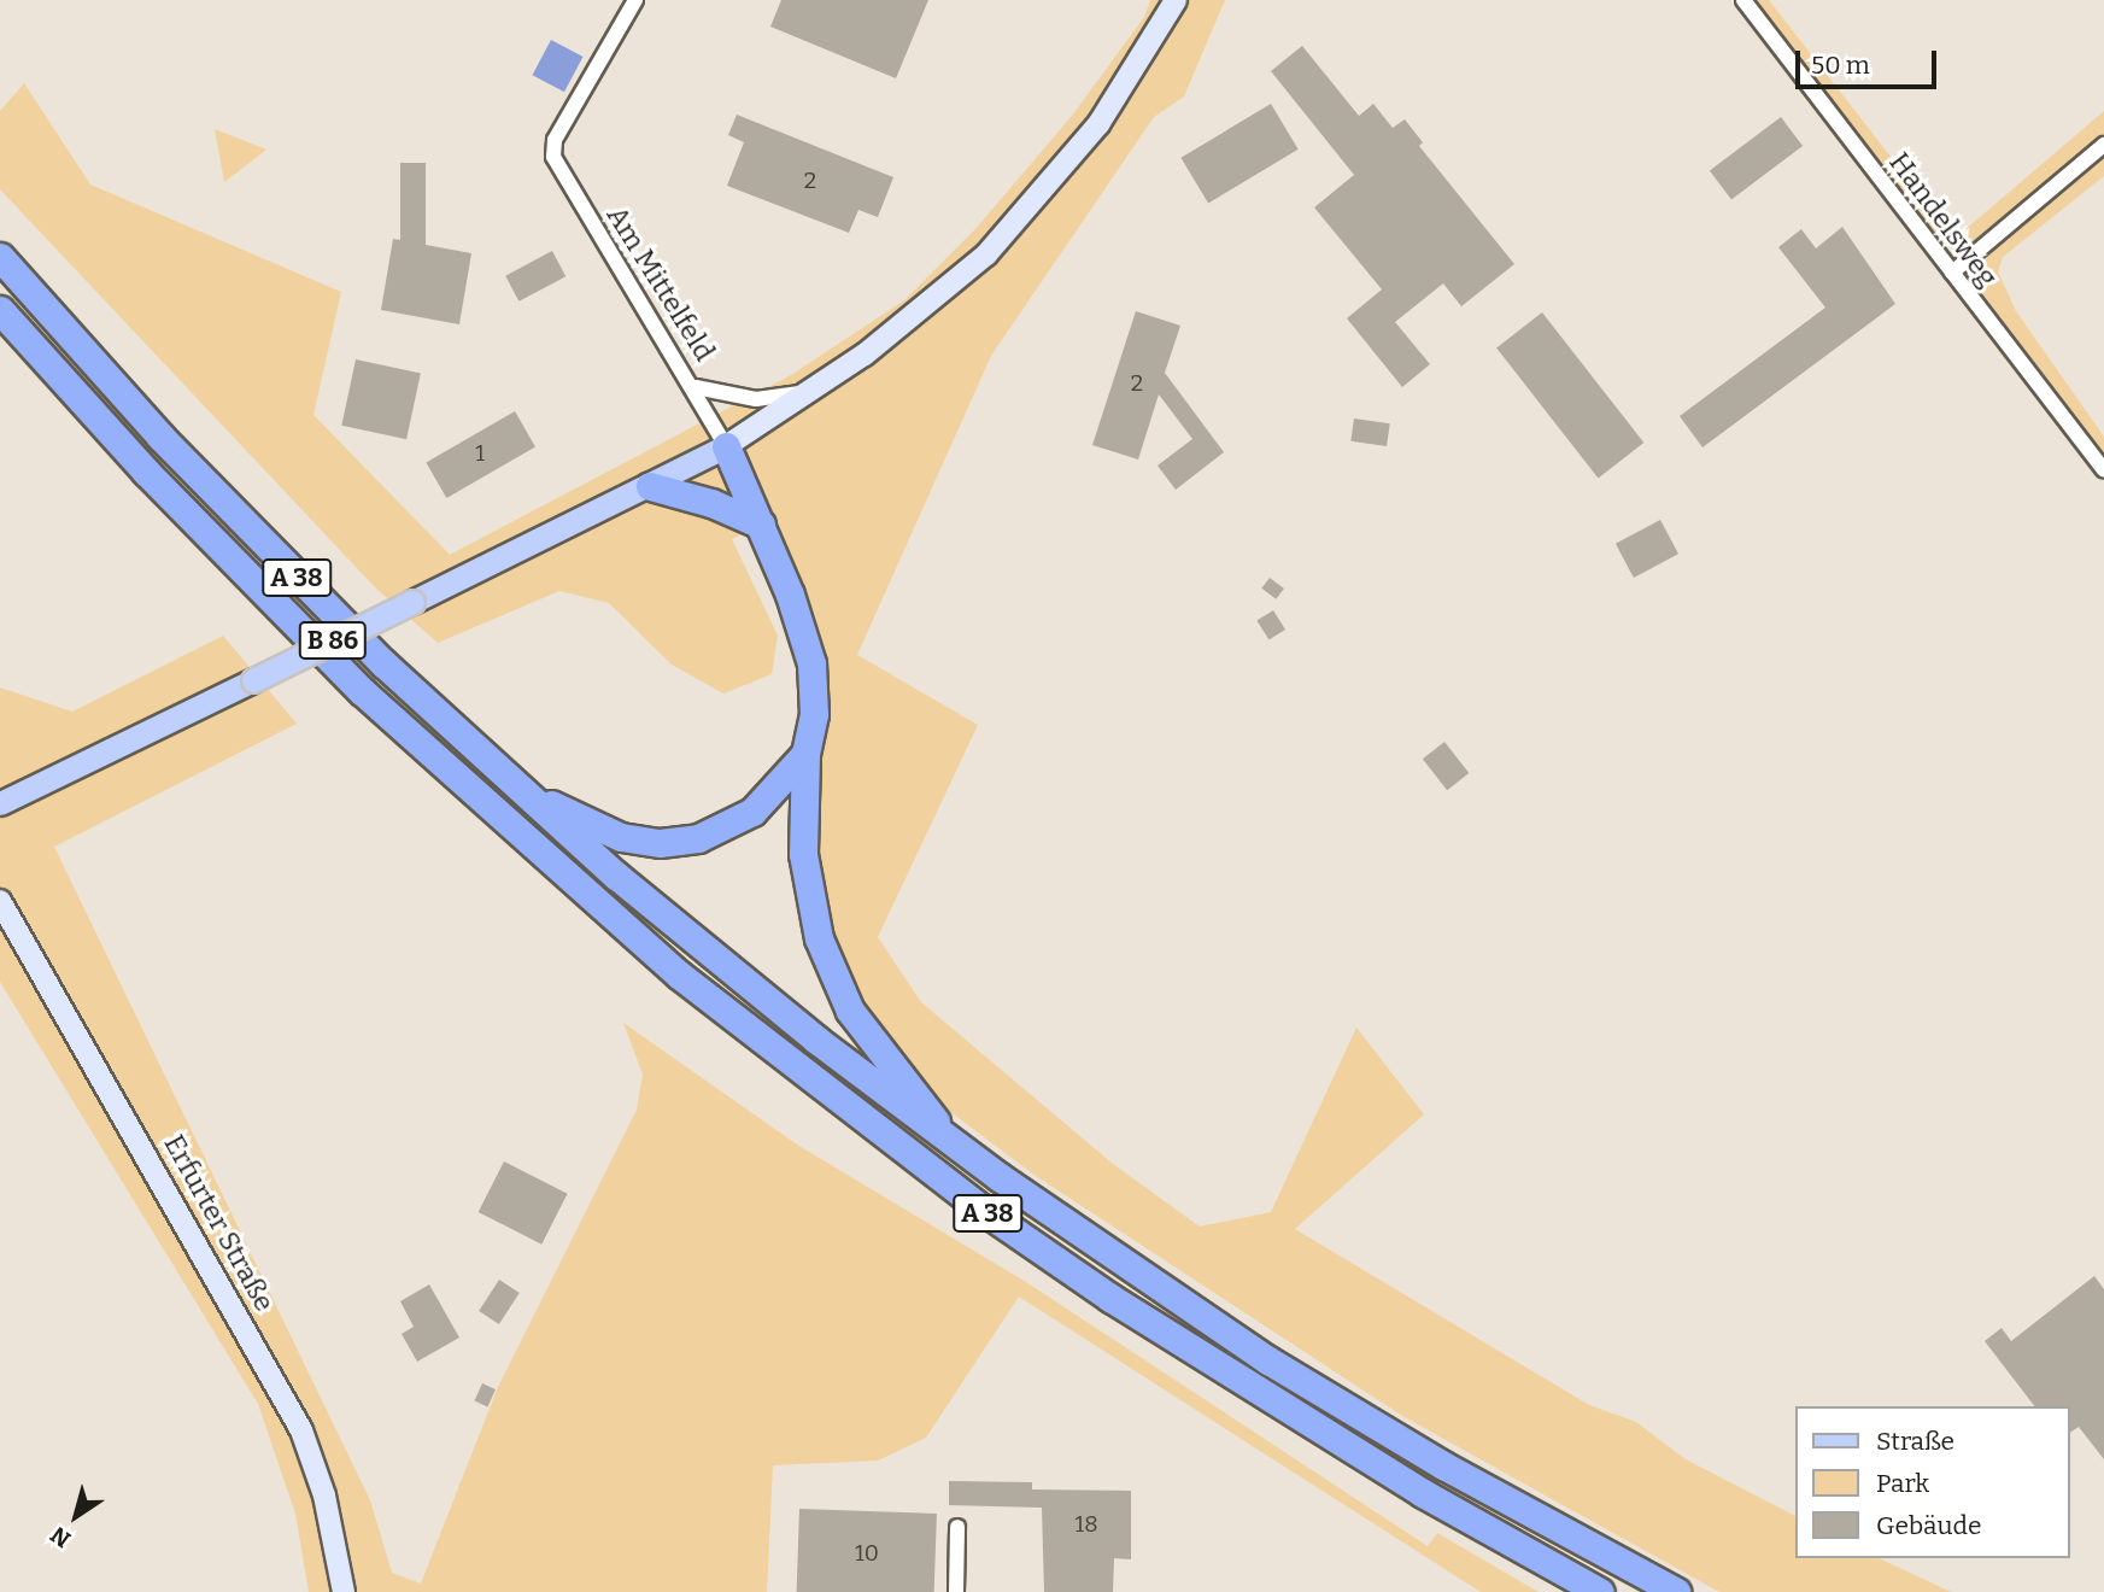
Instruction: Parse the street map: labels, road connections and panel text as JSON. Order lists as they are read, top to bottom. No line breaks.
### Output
{"streets":{"highway":["A 38"],"main road":["B 86","Erfurter Straße"],"street":["Handelsweg","Am Mittelfeld"]},"crossings":[["Am Mittelfeld","B 86"]],"house_numbers":["2","2","1","18","10"],"legend":["Straße","Park","Gebäude"],"scale_bar":"50 m","north":"bottom left"}
